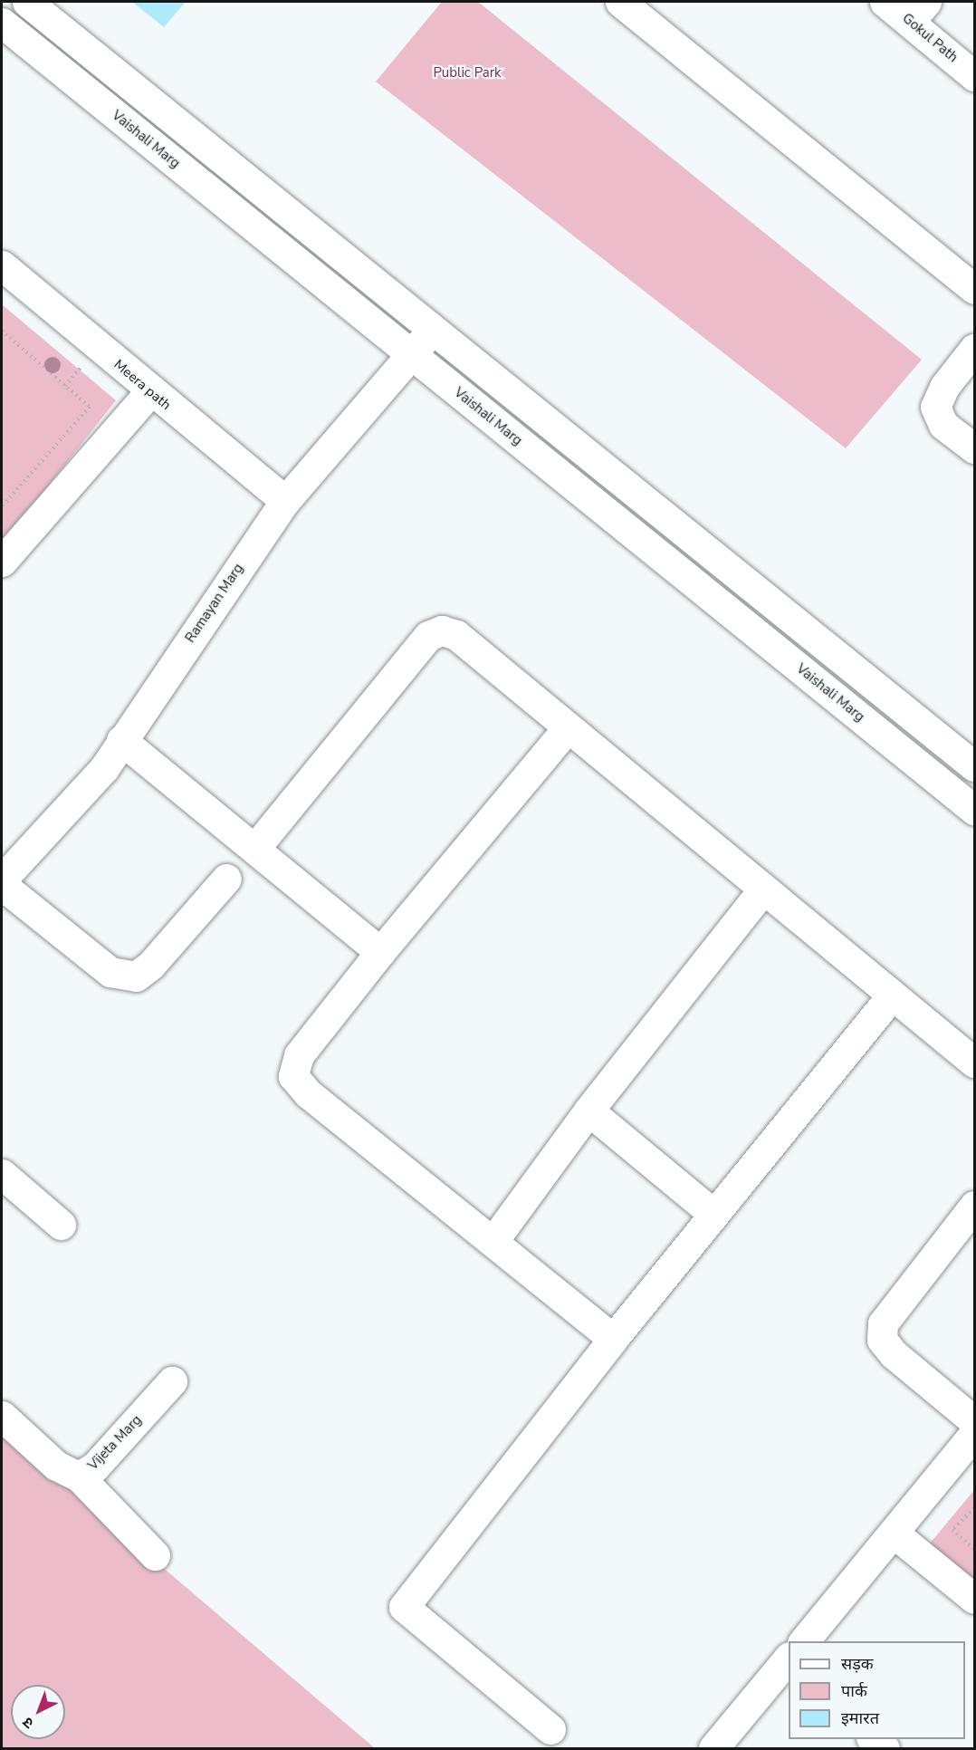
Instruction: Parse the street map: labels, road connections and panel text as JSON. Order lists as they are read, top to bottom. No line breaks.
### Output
{"streets":{"street":["Gokul Path","Vaishali Marg","Meera path","Ramayan Marg","Vijeta Marg"]},"crossings":[["Vaishali Marg","Ramayan Marg"],["Meera path","Ramayan Marg"]],"parks":["Public Park"],"legend":["सड़क","पार्क","इमारत"],"north":"bottom left"}
